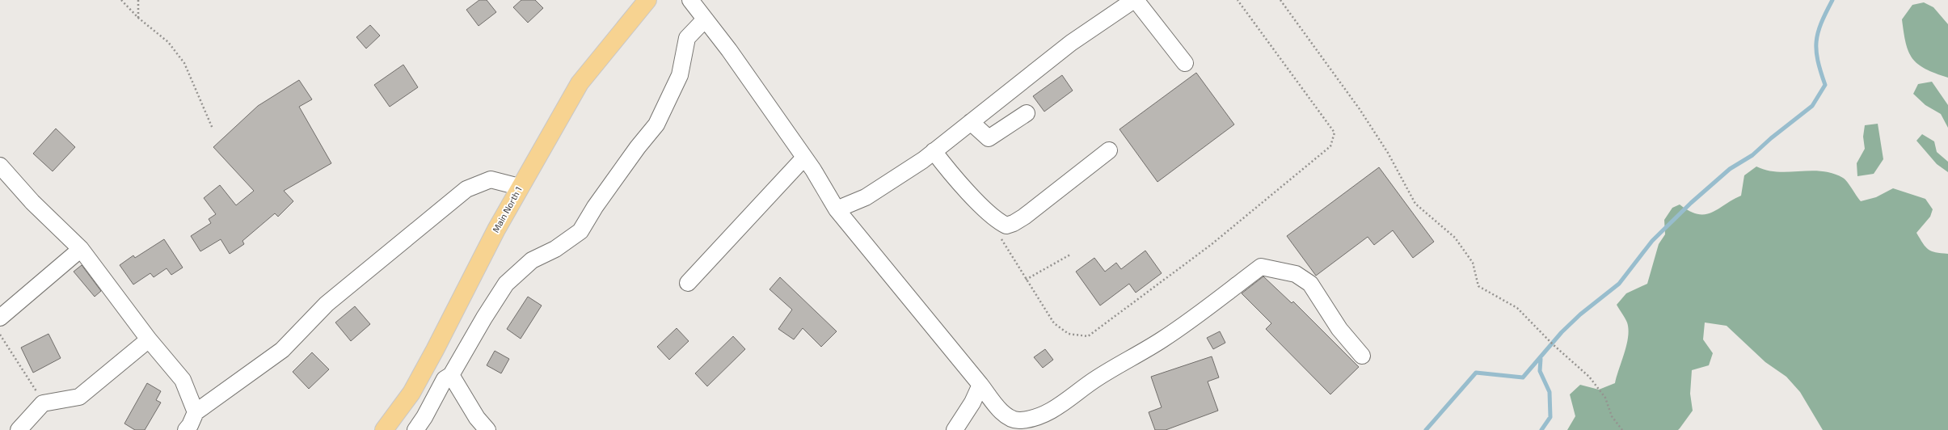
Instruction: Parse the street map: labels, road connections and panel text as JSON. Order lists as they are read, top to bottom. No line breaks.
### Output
{"streets":{"main road":["Main North 1"]}}
